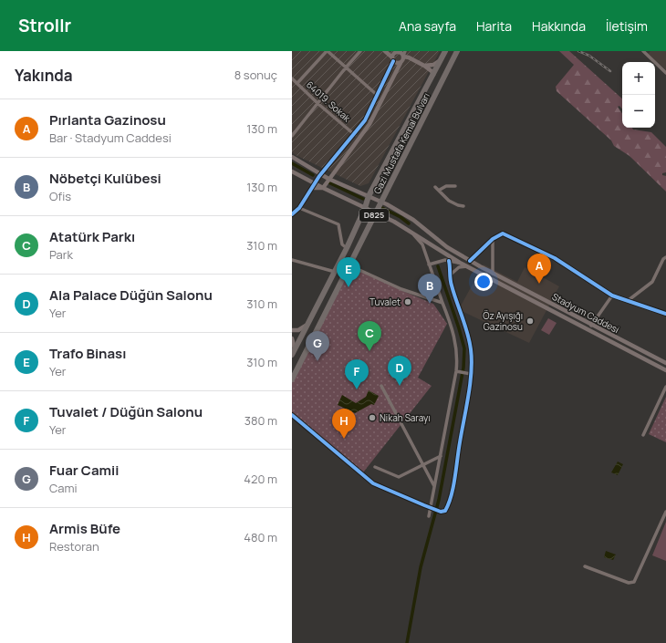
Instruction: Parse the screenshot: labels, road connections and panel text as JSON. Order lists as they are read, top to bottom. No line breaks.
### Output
{"streets":{"highway":["Gazi Mustafa Kemal Bulvarı","D825"],"main road":["Stadyum Caddesi"],"street":["64019. Sokak"]},"crossings":[["Gazi Mustafa Kemal Bulvarı","Stadyum Caddesi"]],"places":["Tuvalet","Öz Ayışığı Gazinosu","Nikah Sarayı"],"page":{"header":"Strollr","nav":["Ana sayfa","Harita","Hakkında","İletişim"],"heading":["Yakında","8 sonuç"],"map_buttons":["+","−"],"list":[{"mark":"A","name":"Pırlanta Gazinosu","note":"Bar · Stadyum Caddesi","value":"130 m"},{"mark":"B","name":"Nöbetçi Kulübesi","note":"Ofis","value":"130 m"},{"mark":"C","name":"Atatürk Parkı","note":"Park","value":"310 m"},{"mark":"D","name":"Ala Palace Düğün Salonu","note":"Yer","value":"310 m"},{"mark":"E","name":"Trafo Binası","note":"Yer","value":"310 m"},{"mark":"F","name":"Tuvalet / Düğün Salonu","note":"Yer","value":"380 m"},{"mark":"G","name":"Fuar Camii","note":"Cami","value":"420 m"},{"mark":"H","name":"Armis Büfe","note":"Restoran","value":"480 m"}],"pins":["A","E","B","C","G","D","F","H"]}}
